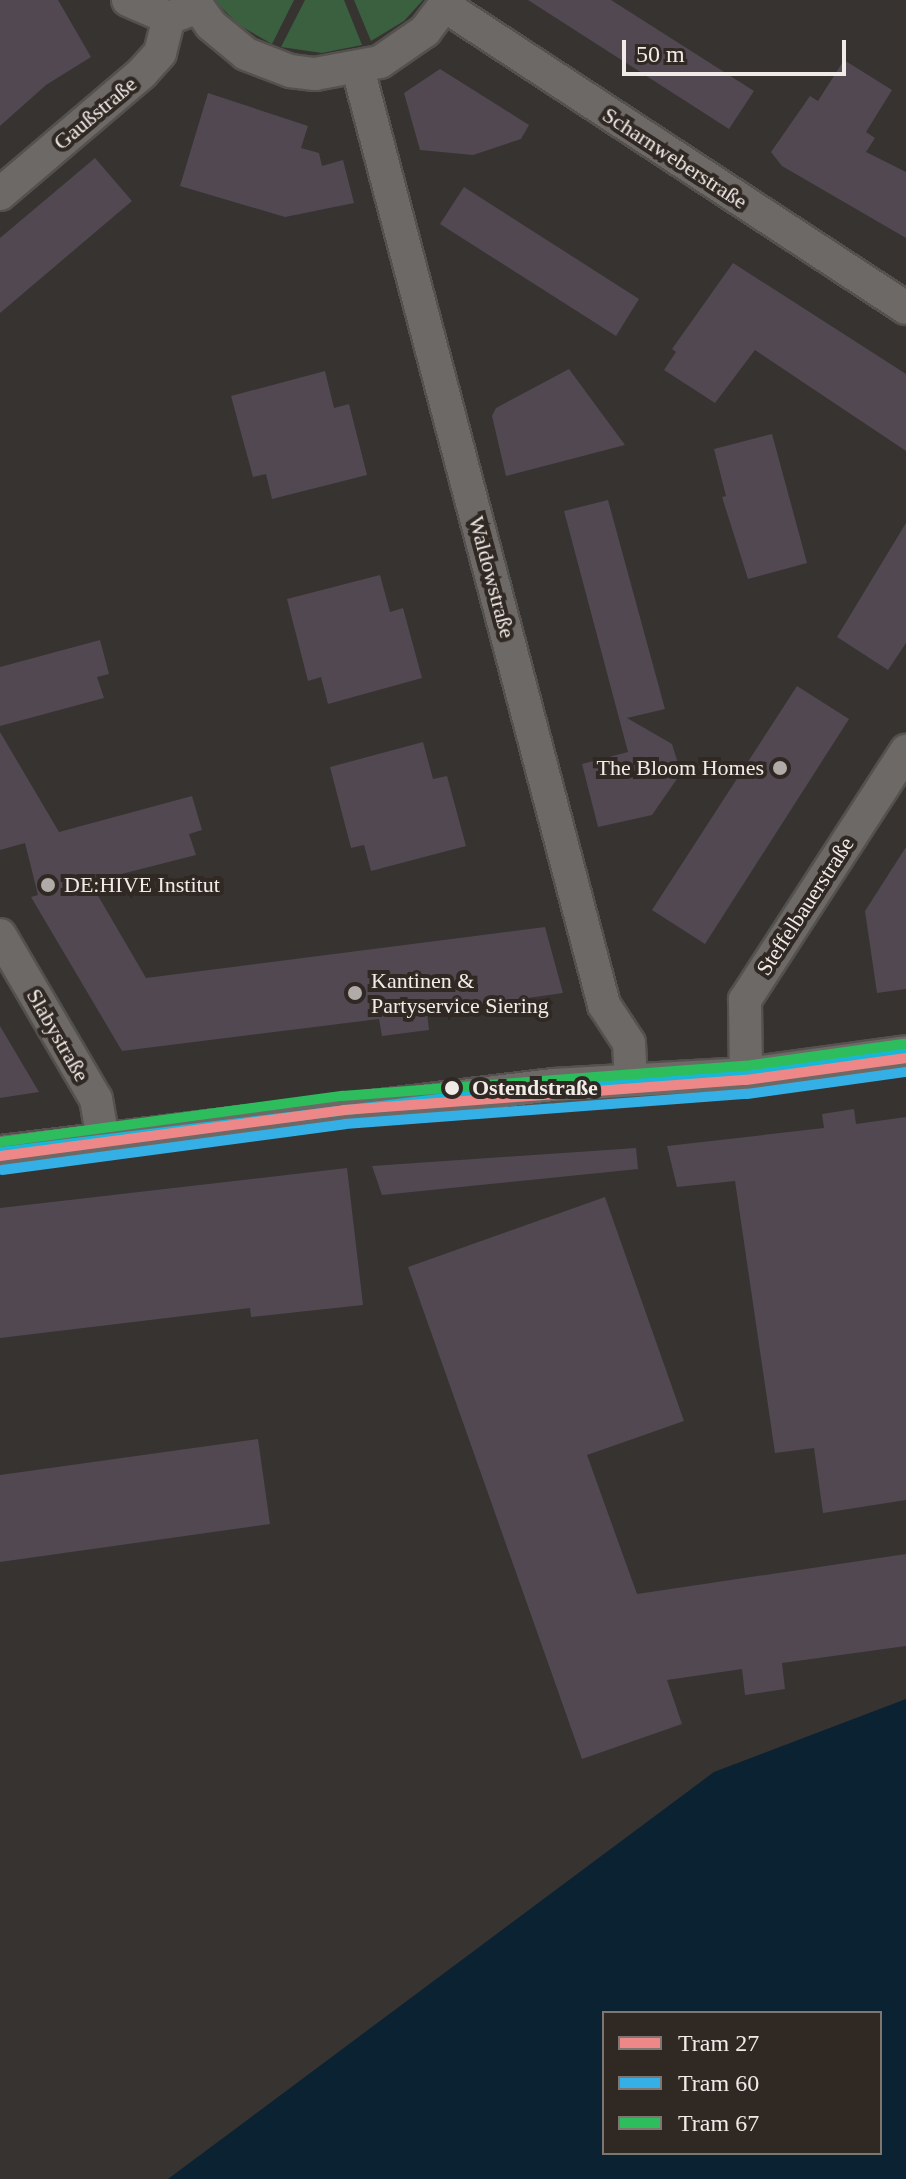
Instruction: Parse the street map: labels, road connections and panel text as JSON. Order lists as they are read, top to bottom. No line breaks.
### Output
{"streets":{"street":["Gaußstraße","Scharnweberstraße","Waldowstraße","Steffelbauerstraße","Slabystraße"]},"places":["The Bloom Homes","DE:HIVE Institut","Kantinen & Partyservice Siering","Ostendstraße"],"lines":["tram line 67","tram line 27","tram line 60"],"legend":["Tram 27","Tram 60","Tram 67"],"scale_bar":"50 m"}
